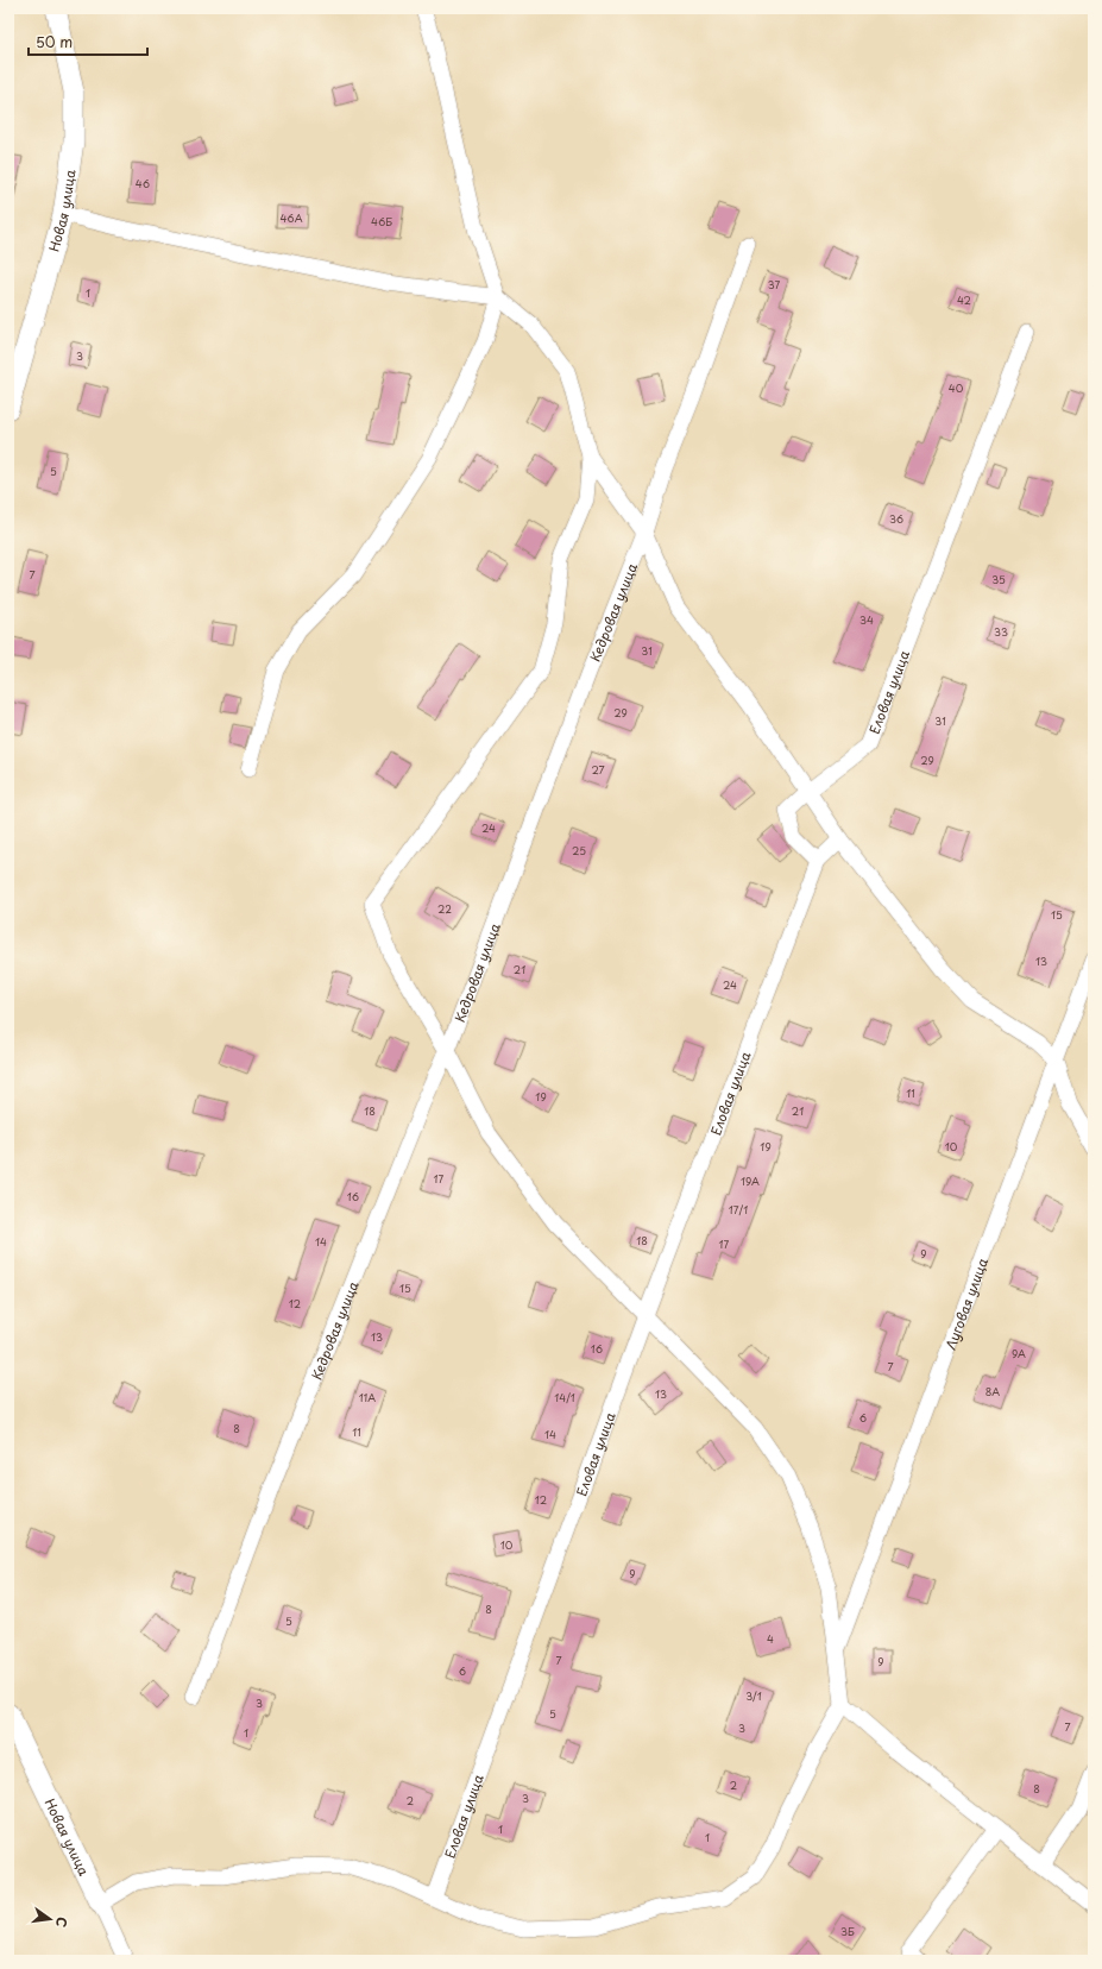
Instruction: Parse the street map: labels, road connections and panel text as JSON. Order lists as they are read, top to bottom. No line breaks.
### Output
{"streets":{"street":["Новая улица","Кедровая улица","Еловая улица","Луговая улица"]},"house_numbers":["46","46А","46Б","37","1","42","3","40","5","36","7","35","34","33","31","29","31","29","27","24","25","22","15","13","21","24","11","19","18","21","19","10","17","19А","16","17/1","18","14","17","9","15","12","13","16","9А","7","8А","13","11А","14/1","6","8","11","14","12","10","9","8","5","4","7","9","6","3/1","3","5","7","3","1","2","8","3","2","1","1","3Б"],"scale_bar":"50 m","north":"right"}
